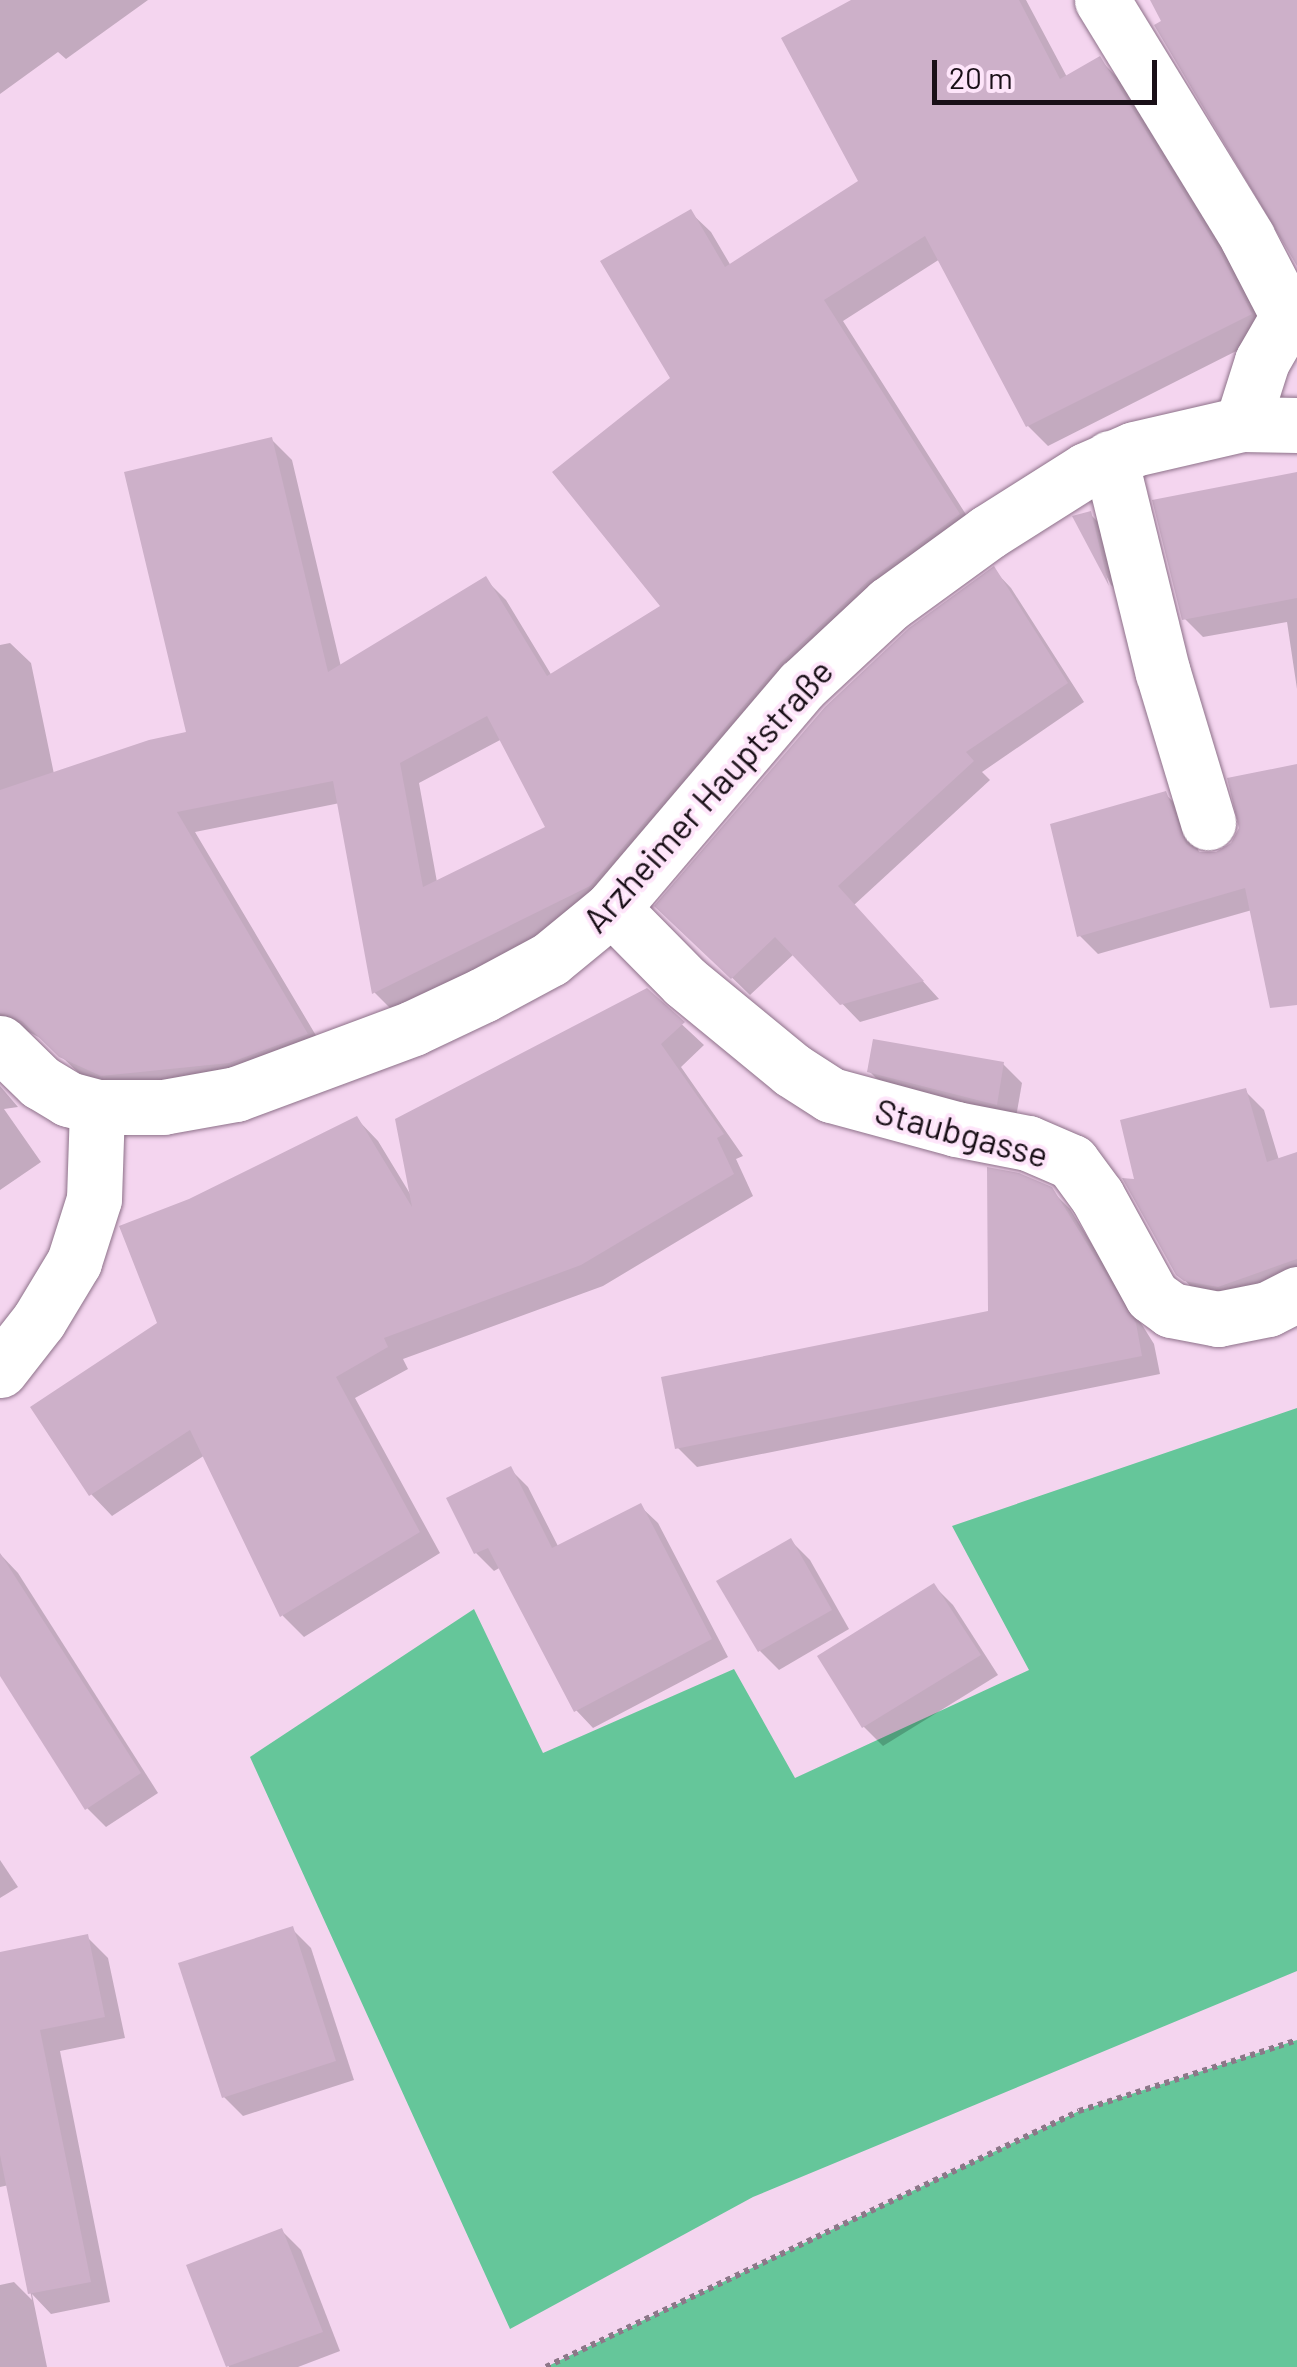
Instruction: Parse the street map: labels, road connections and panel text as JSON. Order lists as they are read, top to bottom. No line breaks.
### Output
{"streets":{"street":["Arzheimer Hauptstraße","Staubgasse"]},"crossings":[["Arzheimer Hauptstraße","Staubgasse"]],"scale_bar":"20 m"}
